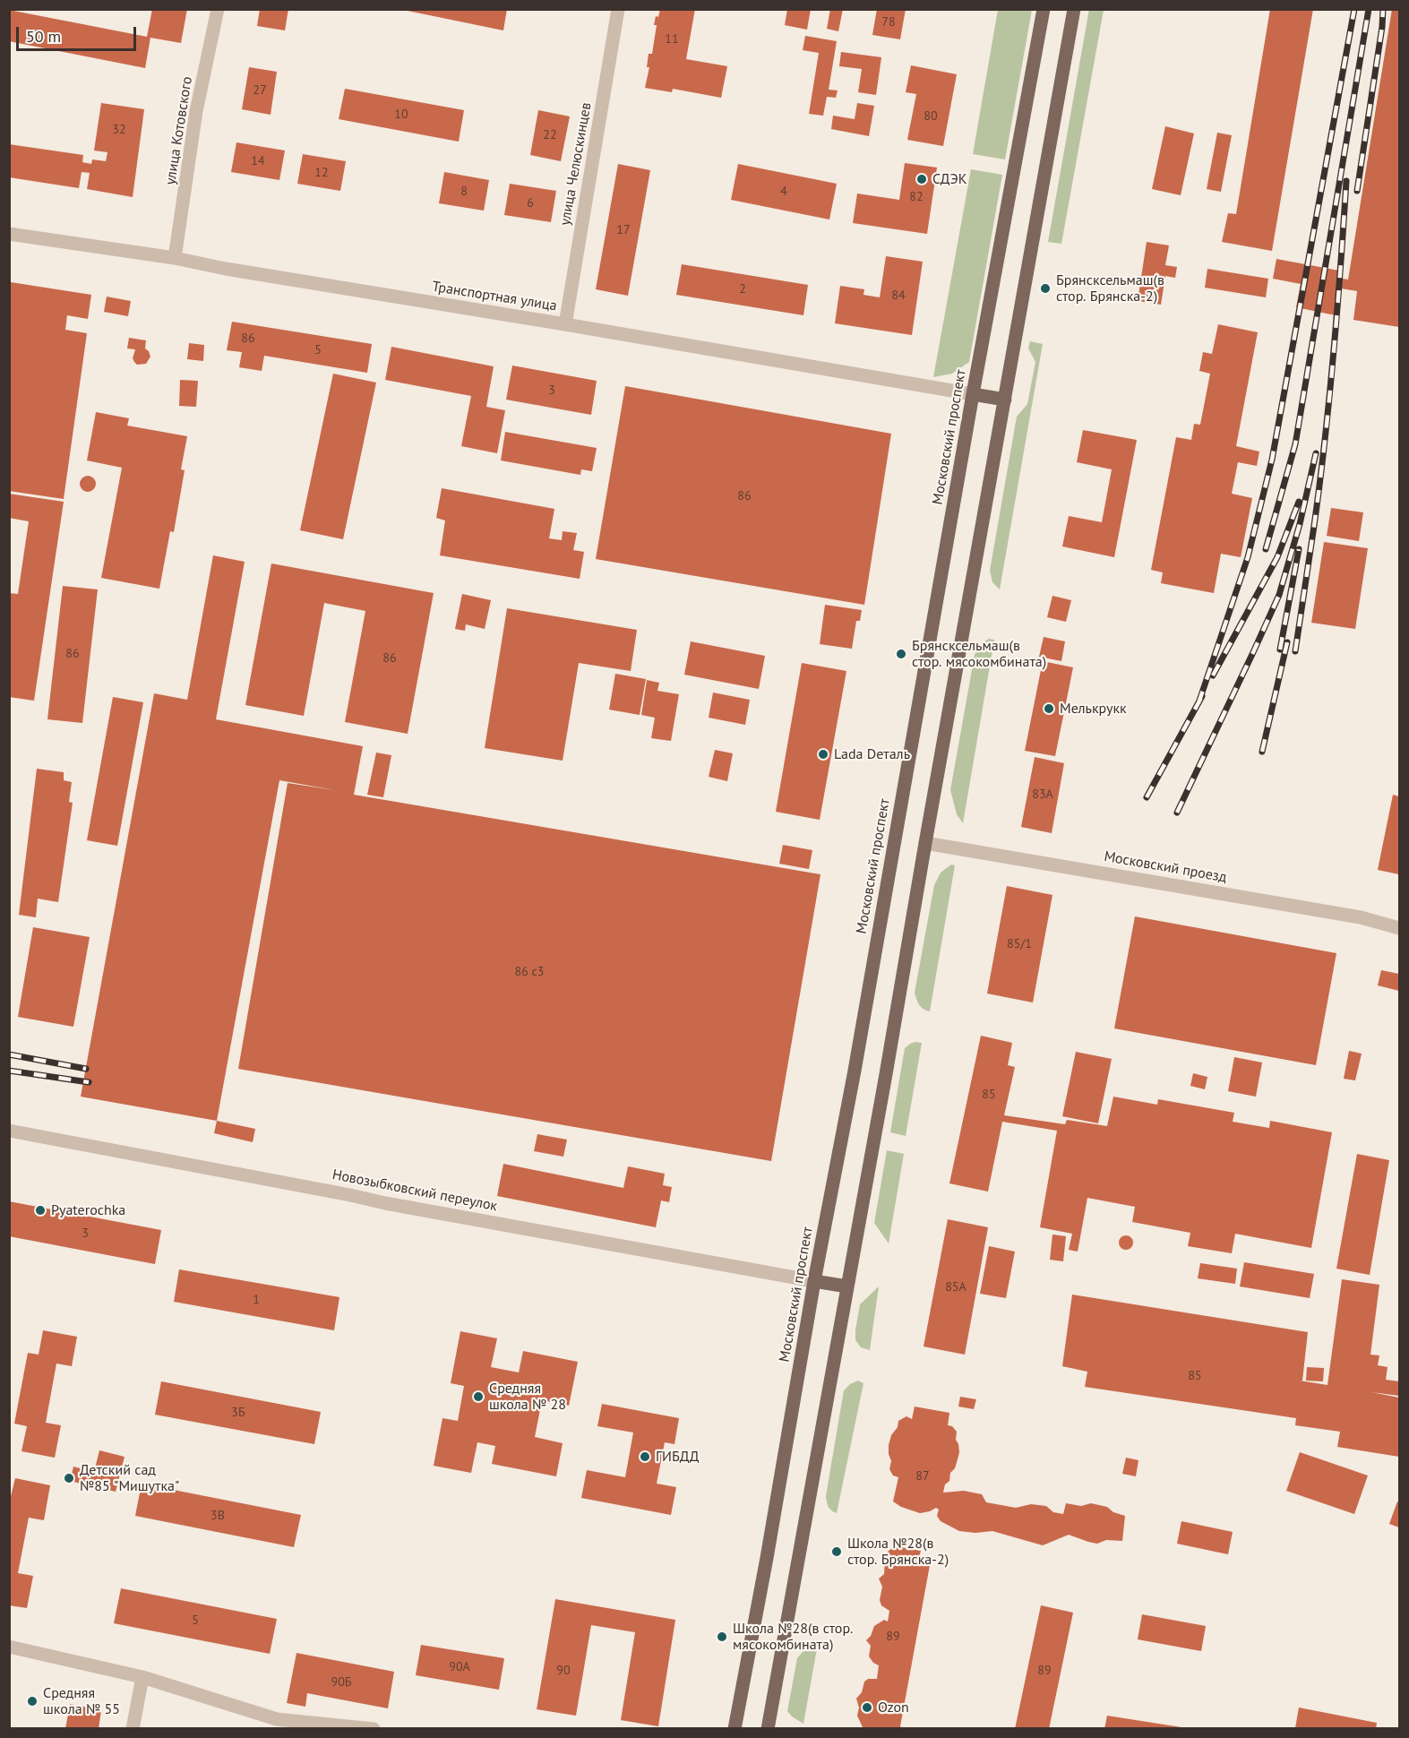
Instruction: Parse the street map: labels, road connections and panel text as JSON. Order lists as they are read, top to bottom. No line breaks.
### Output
{"streets":{"main road":["Московский проспект"],"street":["улица Котовского","улица Челюскинцев","Транспортная улица","Московский проезд","Новозыбковский переулок"]},"crossings":[["улица Котовского","Транспортная улица"],["улица Челюскинцев","Транспортная улица"],["Транспортная улица","Московский проспект"],["Московский проспект","Новозыбковский переулок"]],"places":["СДЭК","Брянсксельмаш(в стор. Брянска-2)","Брянсксельмаш(в стор. мясокомбината)","Мелькрукк","Lada Dеталь","Pyaterochka","Средняя школа № 28","ГИБДД","Детский сад №85 \"Мишутка\"","Школа №28(в стор. Брянска-2)","Школа №28(в стор. мясокомбината)","Средняя школа № 55","Ozon"],"house_numbers":["78","11","27","10","80","32","22","14","12","8","4","82","6","17","2","84","86","5","3","86","86","86","83А","85/1","86 с3","85","3","85А","1","85","3Б","87","3В","5","89","90А","90","89","90Б"],"scale_bar":"50 m"}
